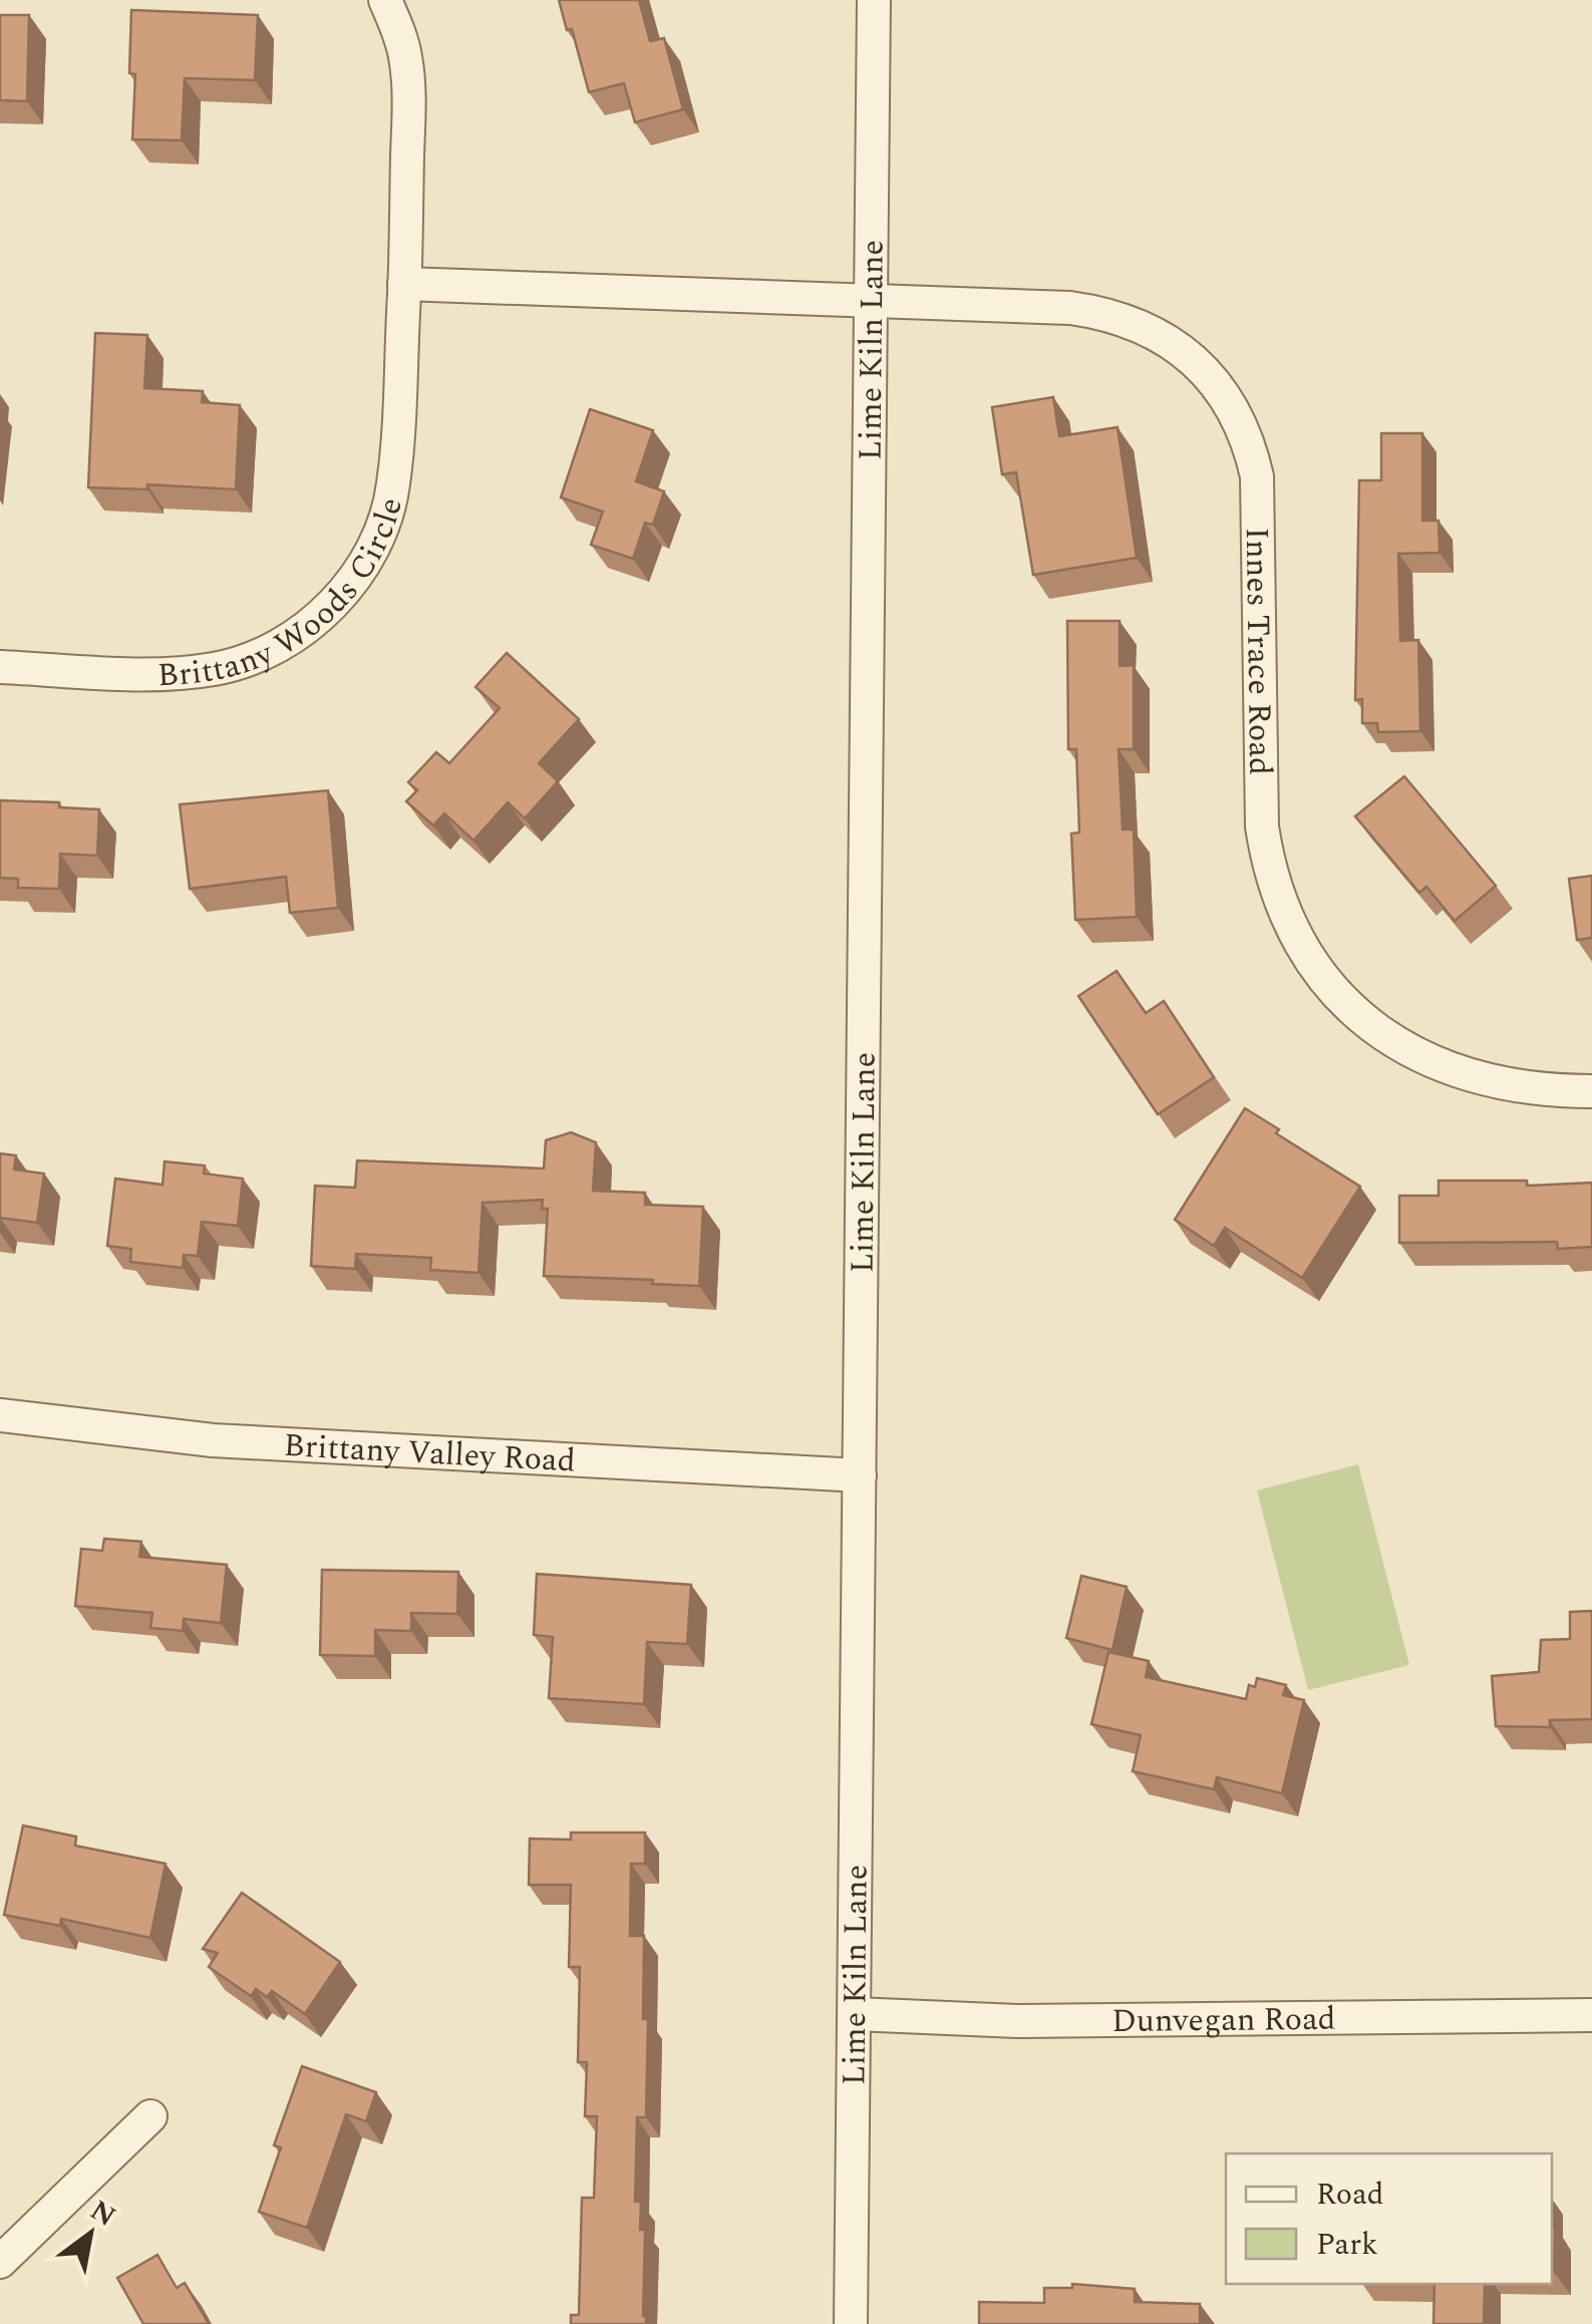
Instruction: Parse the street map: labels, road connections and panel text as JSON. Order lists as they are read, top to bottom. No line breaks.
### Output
{"streets":{"street":["Lime Kiln Lane","Brittany Woods Circle","Innes Trace Road","Brittany Valley Road","Dunvegan Road"]},"crossings":[["Lime Kiln Lane","Innes Trace Road"],["Lime Kiln Lane","Brittany Valley Road"],["Lime Kiln Lane","Dunvegan Road"]],"legend":["Road","Park"],"north":"top right"}
